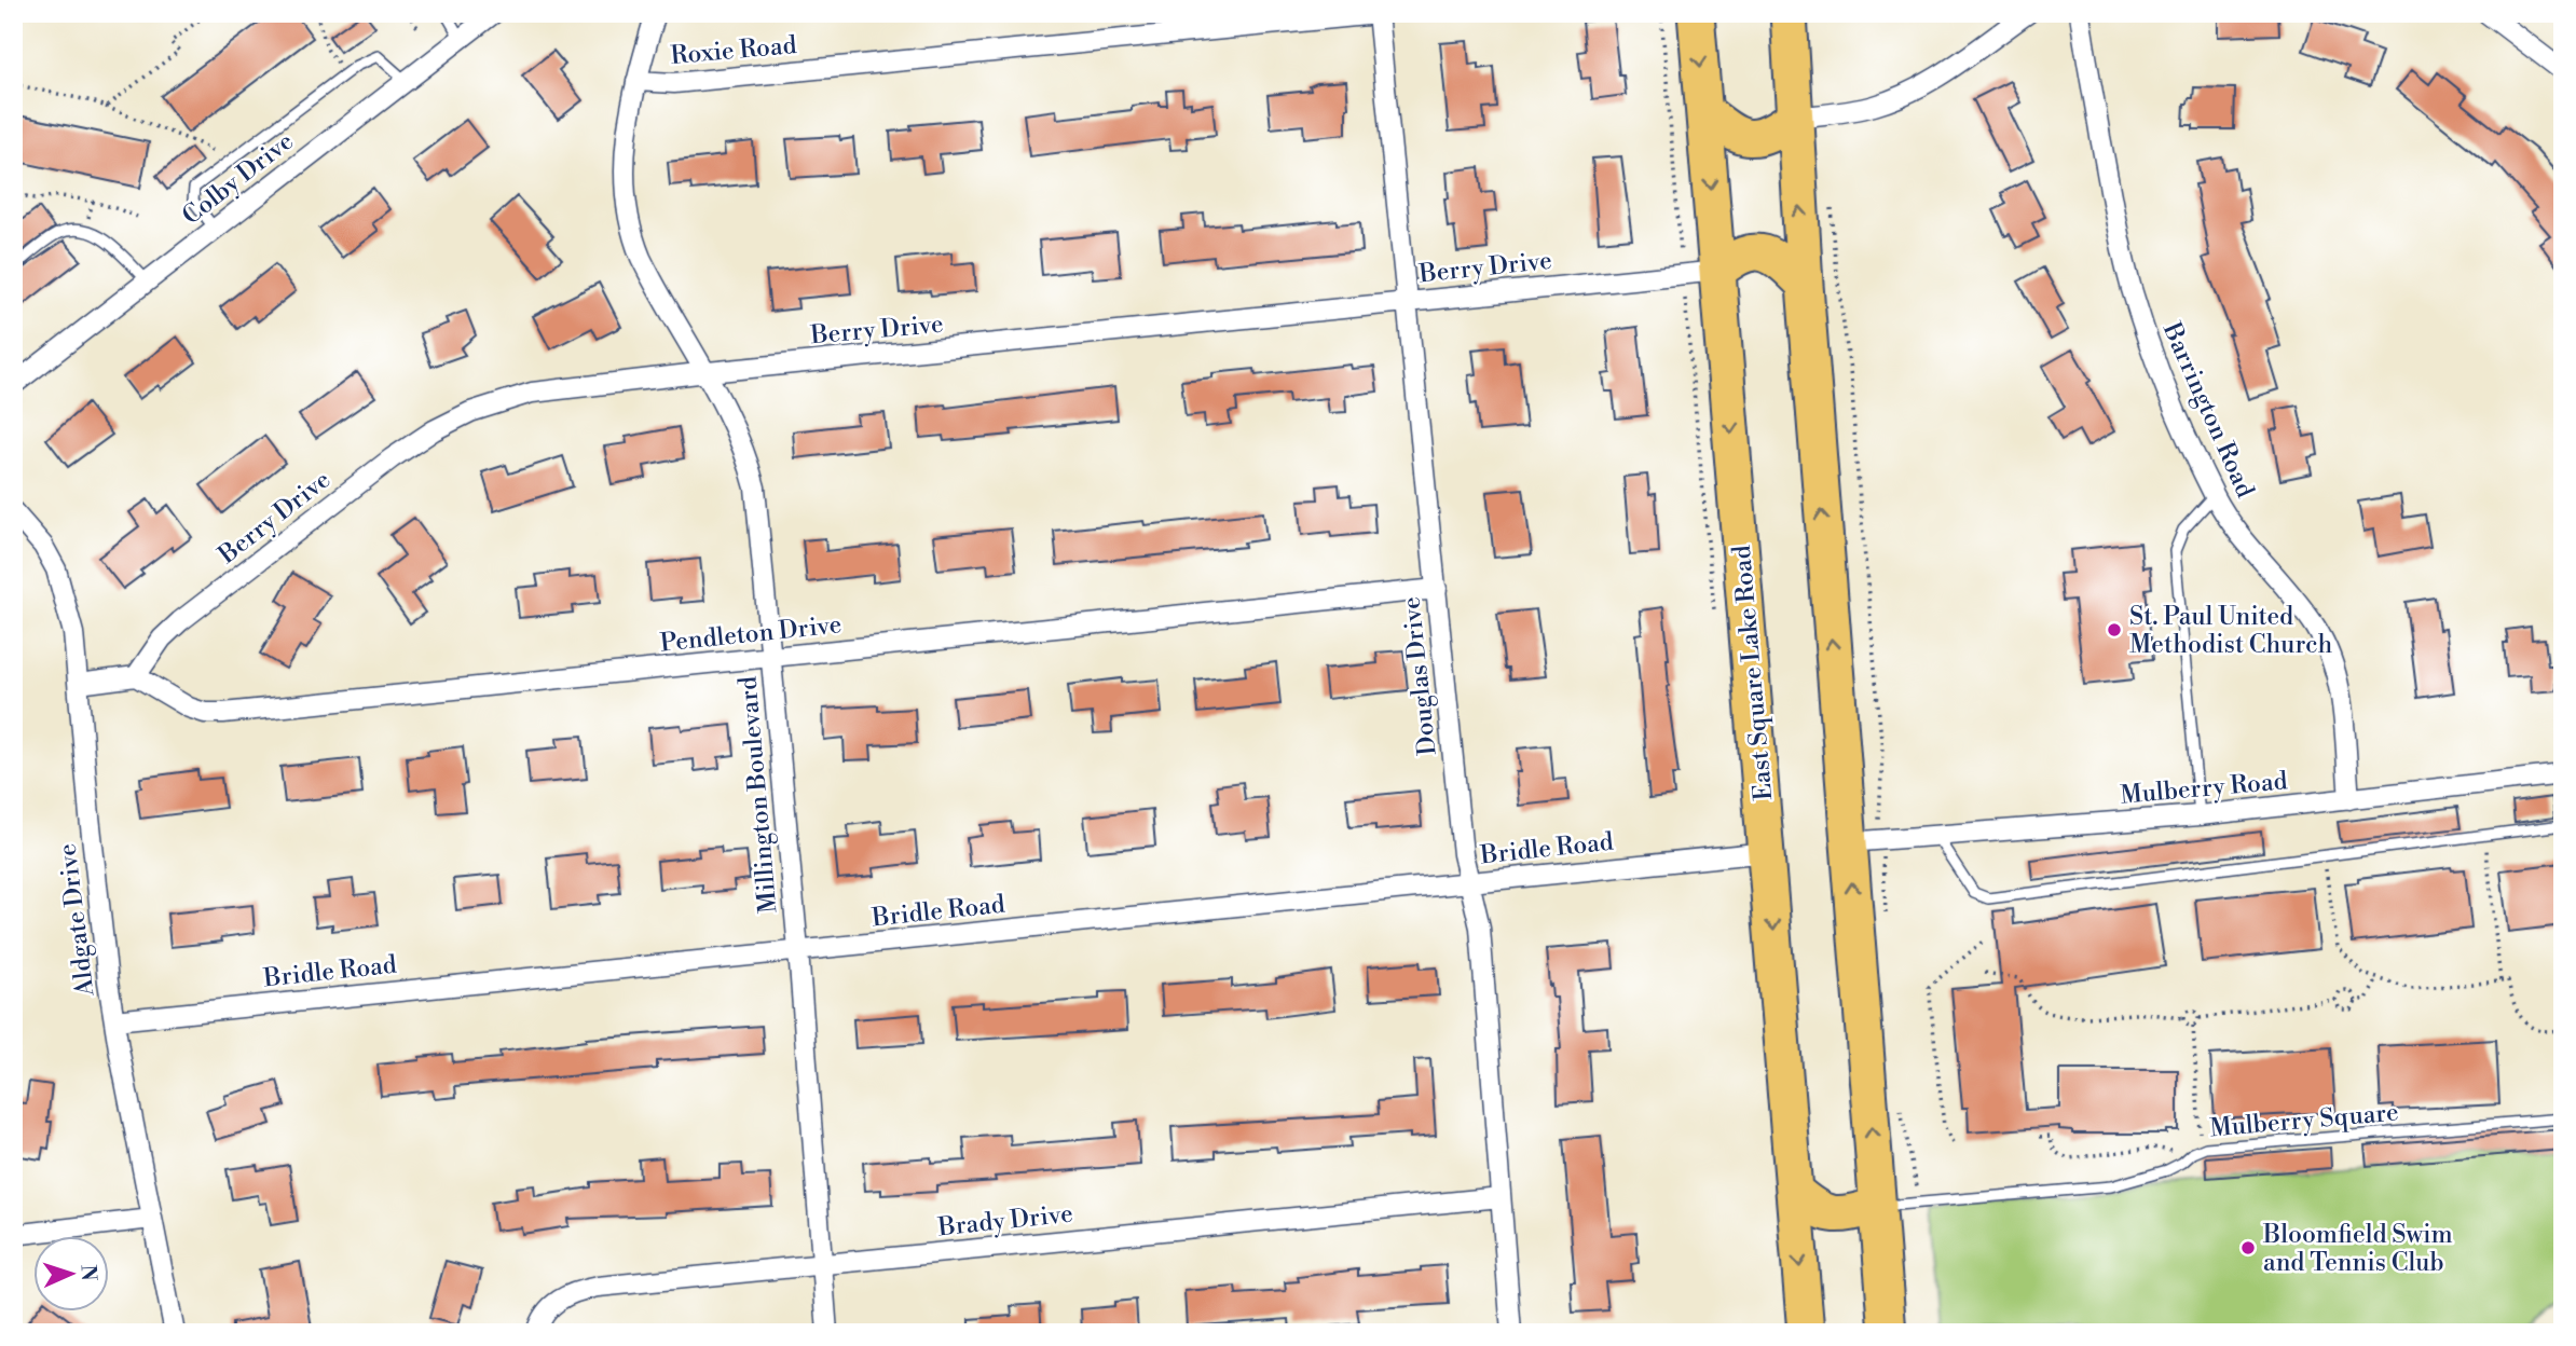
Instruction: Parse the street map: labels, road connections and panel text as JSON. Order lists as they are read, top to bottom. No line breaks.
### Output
{"streets":{"highway":["East Square Lake Road"],"street":["Roxie Road","Colby Drive","Berry Drive","Barrington Road","Pendleton Drive","Douglas Drive","Mulberry Road","Millington Boulevard","Bridle Road","Aldgate Drive","Brady Drive"],"lane":["Mulberry Square"]},"crossings":[["Roxie Road","Douglas Drive"],["Roxie Road","Millington Boulevard"],["Berry Drive","Pendleton Drive"],["Berry Drive","East Square Lake Road"],["Berry Drive","Douglas Drive"],["Berry Drive","Millington Boulevard"],["Barrington Road","Mulberry Road"],["Pendleton Drive","Douglas Drive"],["Pendleton Drive","Millington Boulevard"],["East Square Lake Road","Bridle Road"],["Douglas Drive","Bridle Road"],["Douglas Drive","Brady Drive"],["Millington Boulevard","Bridle Road"],["Millington Boulevard","Brady Drive"],["Bridle Road","Aldgate Drive"]],"places":["St. Paul United Methodist Church","Bloomfield Swim and Tennis Club"],"north":"right"}
